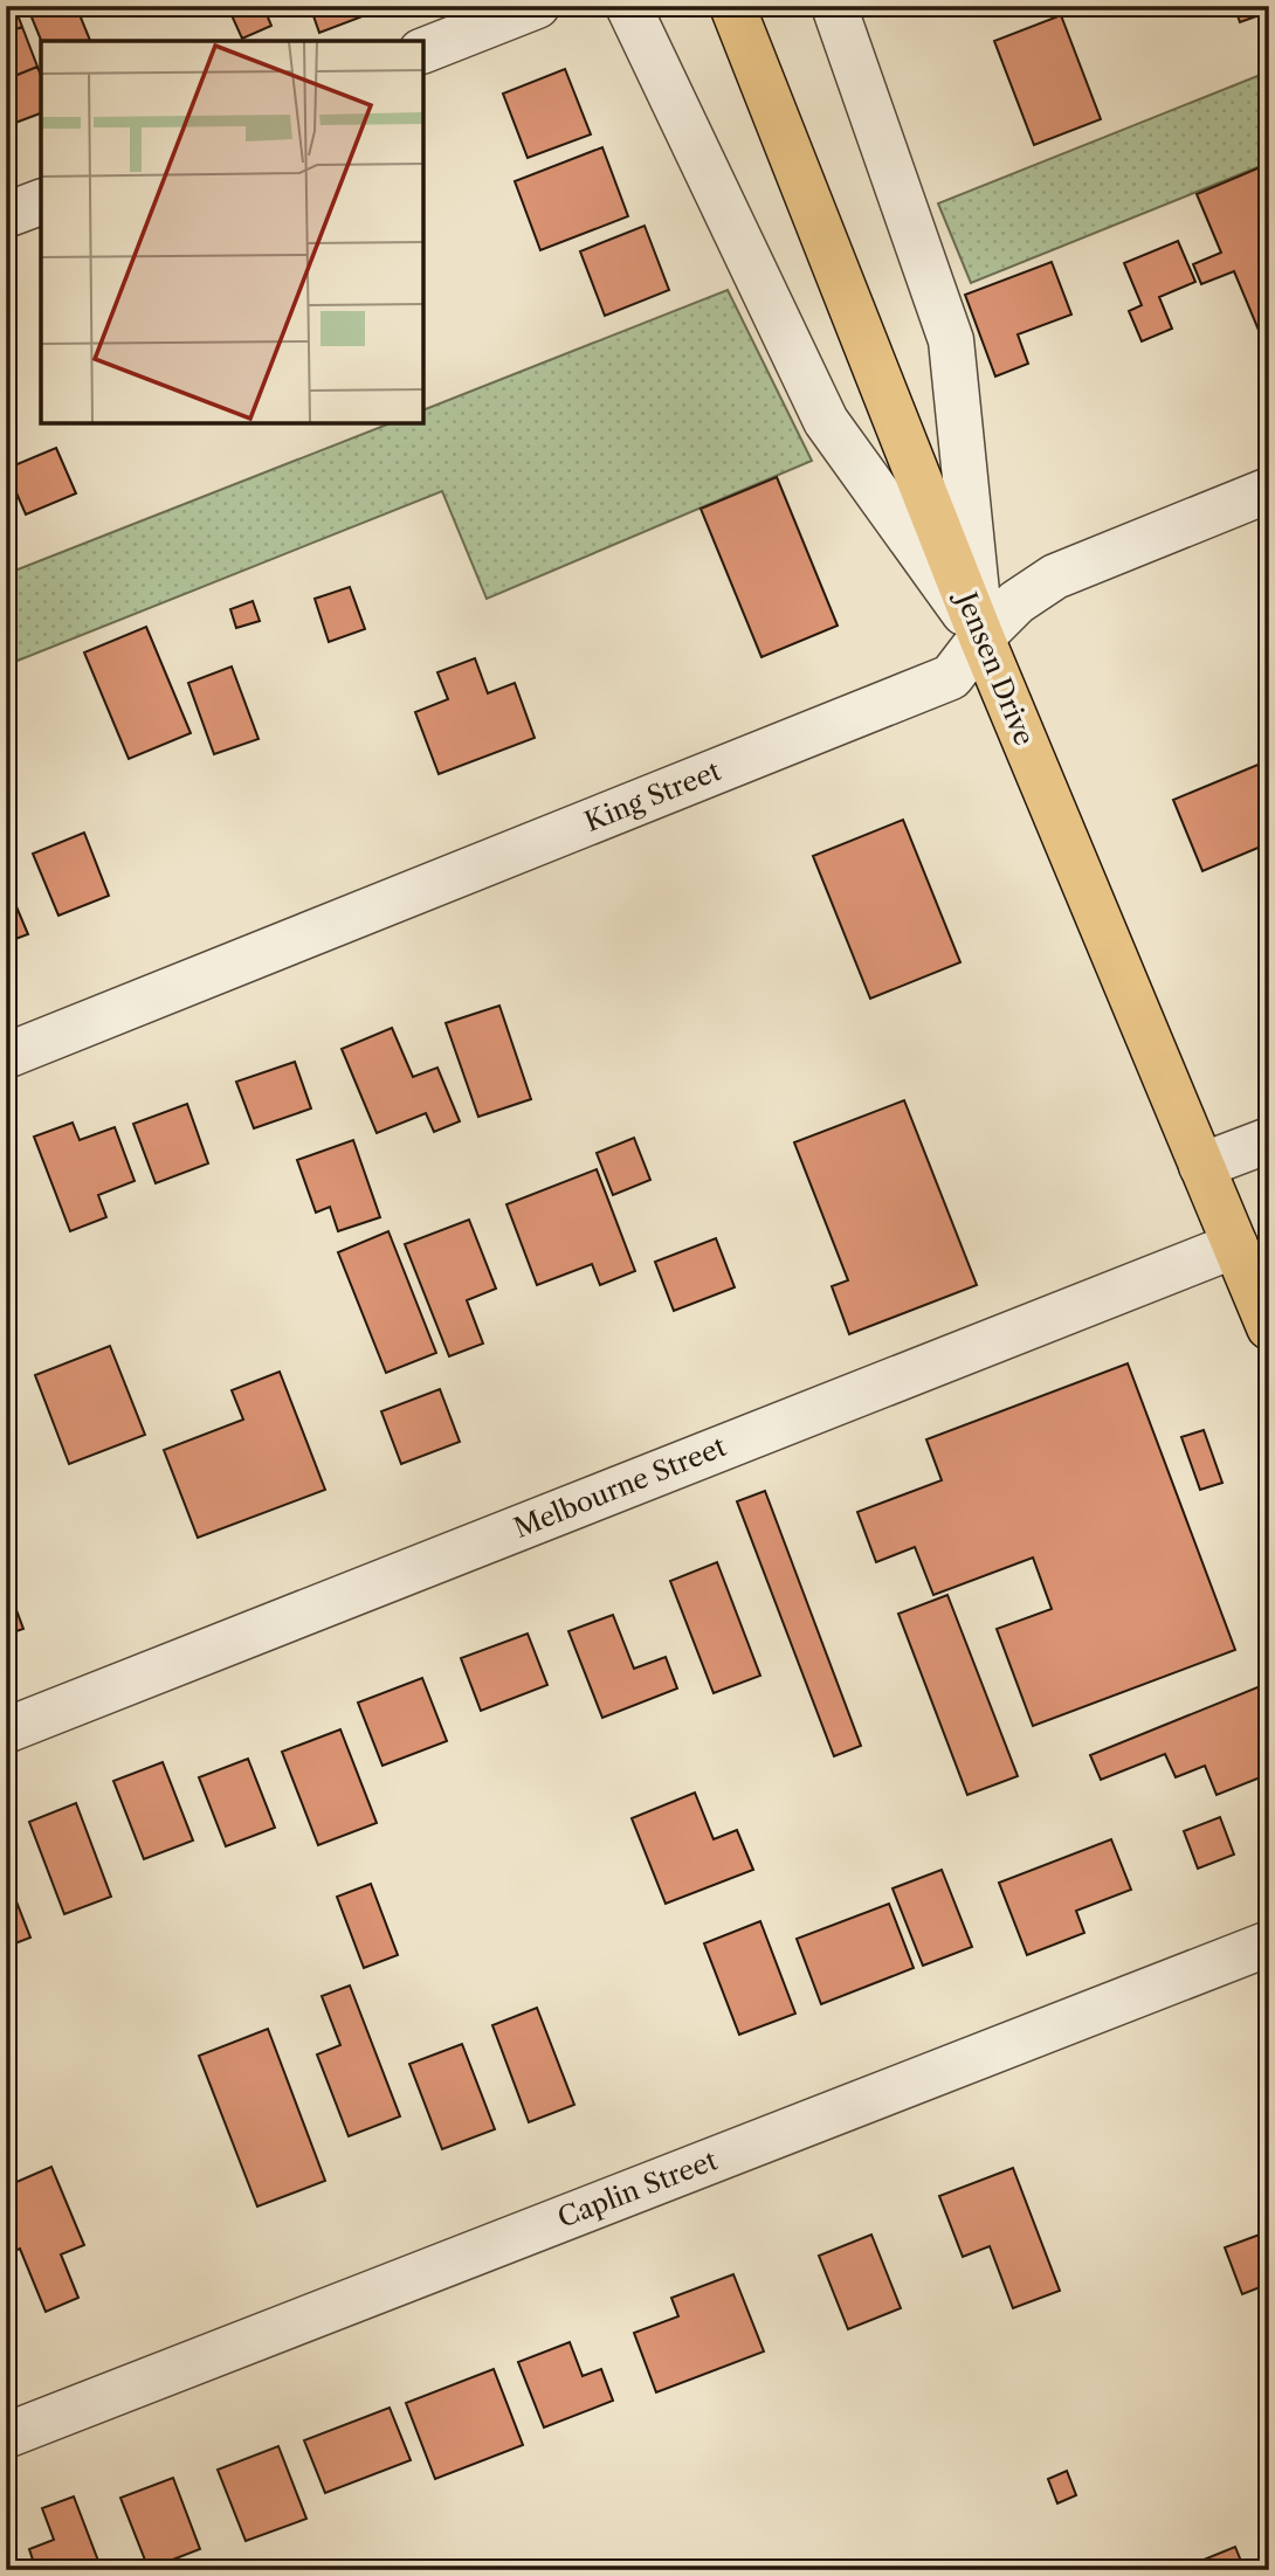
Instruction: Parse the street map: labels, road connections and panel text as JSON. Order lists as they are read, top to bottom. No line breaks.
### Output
{"streets":{"main road":["Jensen Drive"],"street":["King Street","Melbourne Street","Caplin Street"]},"crossings":[["Jensen Drive","King Street"],["Jensen Drive","Melbourne Street"]]}
